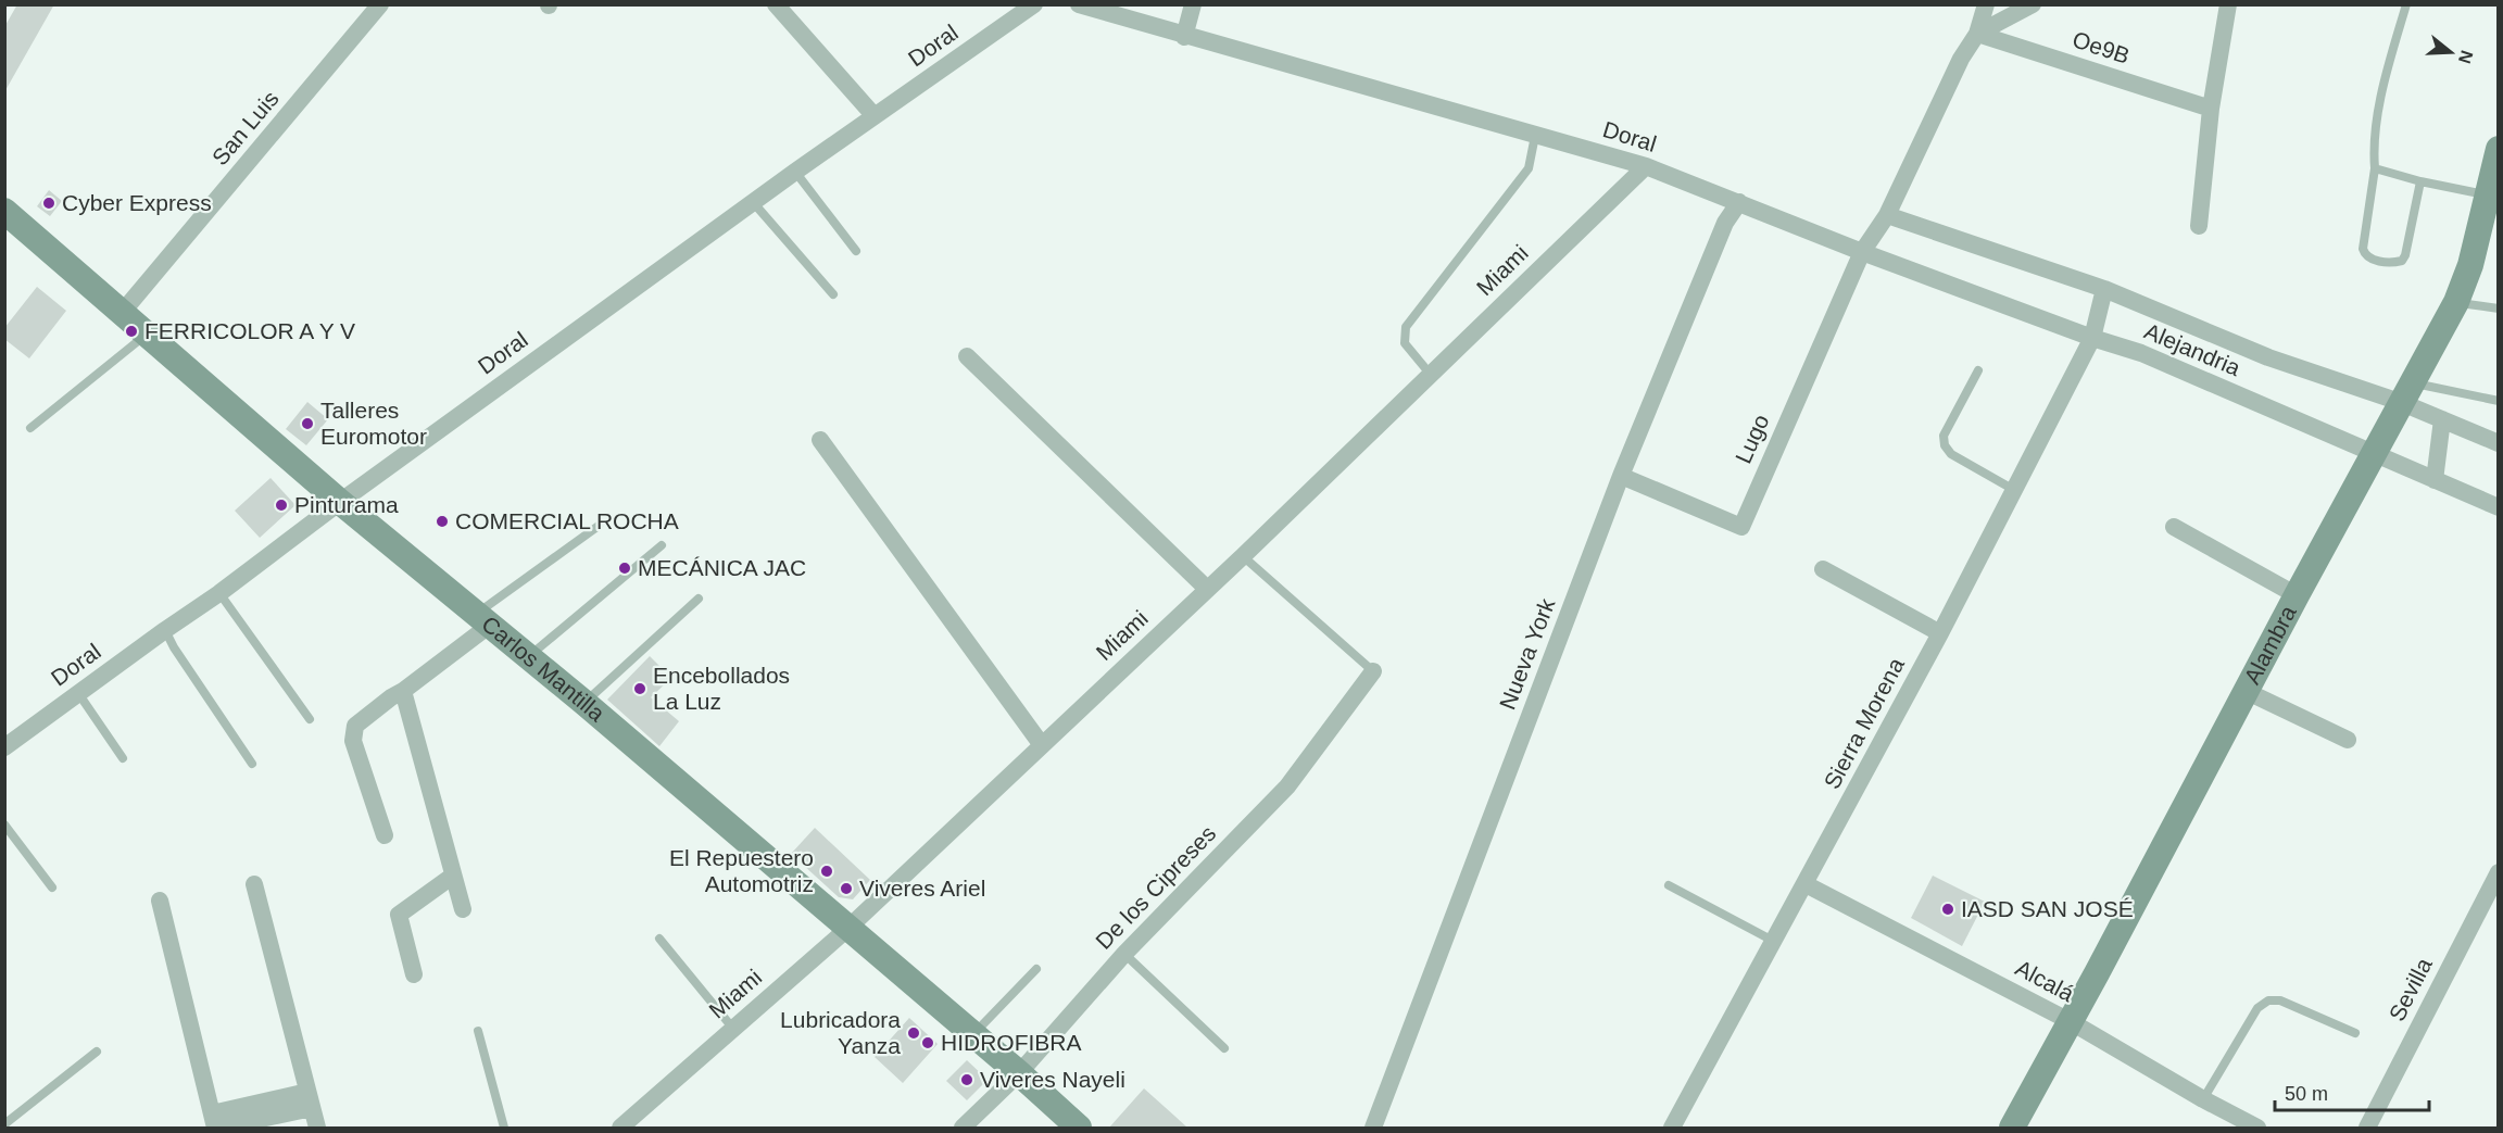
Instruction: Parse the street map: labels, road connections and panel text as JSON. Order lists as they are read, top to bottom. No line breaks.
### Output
{"streets":{"street":["Doral","Oe9B","San Luis","Miami","Alejandria","Lugo","Alambra","Nueva York","Carlos Mantilla","Sierra Morena","De los Cipreses","Alcalá","Sevilla"]},"crossings":[["Doral","Miami"],["Doral","Alejandria"],["Doral","Lugo"],["Doral","Nueva York"],["Doral","Carlos Mantilla"],["San Luis","Carlos Mantilla"],["Miami","Carlos Mantilla"],["Alejandria","Lugo"],["Alejandria","Alambra"],["Alejandria","Sierra Morena"],["Lugo","Nueva York"],["Alambra","Alcalá"],["Carlos Mantilla","De los Cipreses"],["Sierra Morena","Alcalá"]],"places":["Cyber Express","FERRICOLOR A Y V","Talleres Euromotor","Pinturama","COMERCIAL ROCHA","MECÁNICA JAC","Encebollados La Luz","El Repuestero Automotriz","Viveres Ariel","IASD SAN JOSÉ","Lubricadora Yanza","HIDROFIBRA","Viveres Nayeli"],"scale_bar":"50 m","north":"right"}
